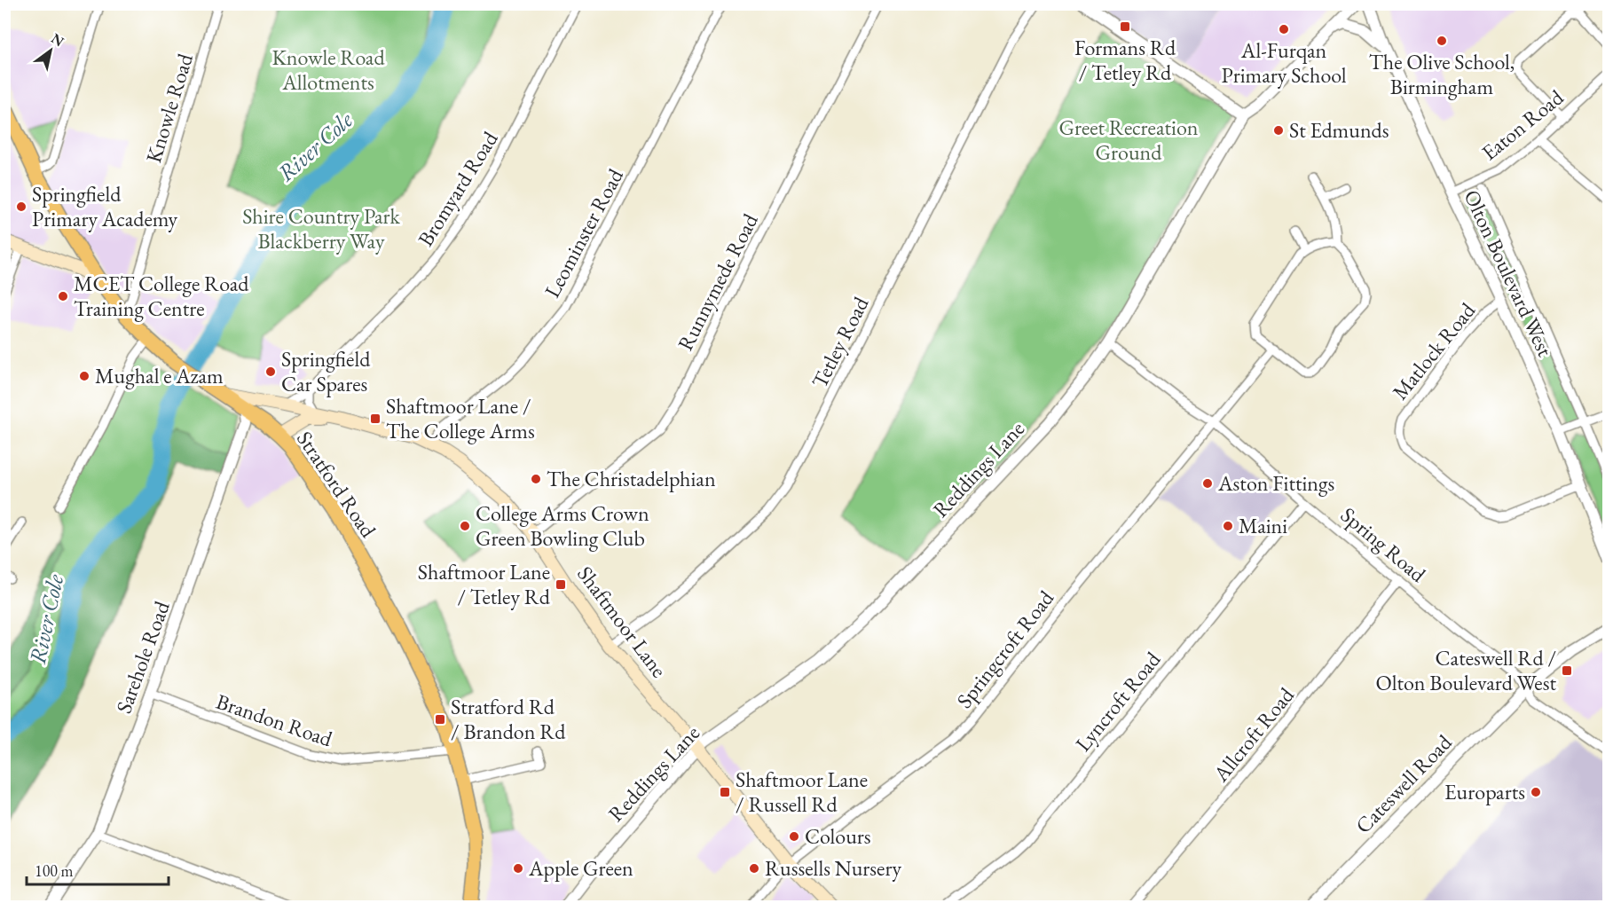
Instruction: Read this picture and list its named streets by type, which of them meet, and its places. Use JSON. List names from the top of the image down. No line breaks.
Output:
{"streets":{"highway":["Stratford Road"],"main road":["Shaftmoor Lane"],"street":["Knowle Road","Eaton Road","Bromyard Road","Leominster Road","Olton Boulevard West","Runnymede Road","Tetley Road","Matlock Road","Reddings Lane","Spring Road","Springcroft Road","Sarehole Road","Lyncroft Road","Brandon Road","Allcroft Road","Cateswell Road"]},"crossings":[["Knowle Road","Stratford Road"],["Eaton Road","Olton Boulevard West"],["Bromyard Road","Shaftmoor Lane"],["Leominster Road","Shaftmoor Lane"],["Olton Boulevard West","Matlock Road"],["Runnymede Road","Shaftmoor Lane"],["Tetley Road","Shaftmoor Lane"],["Reddings Lane","Spring Road"],["Reddings Lane","Shaftmoor Lane"],["Stratford Road","Shaftmoor Lane"],["Stratford Road","Sarehole Road"],["Stratford Road","Brandon Road"],["Spring Road","Springcroft Road"],["Spring Road","Lyncroft Road"],["Spring Road","Allcroft Road"],["Spring Road","Cateswell Road"],["Shaftmoor Lane","Springcroft Road"],["Sarehole Road","Brandon Road"]],"water":["River Cole"],"parks":["Knowle Road Allotments","Greet Recreation Ground","Shire Country Park Blackberry Way"],"places":{"transit":["Formans Rd / Tetley Rd","Shaftmoor Lane / The College Arms","Shaftmoor Lane / Tetley Rd","Cateswell Rd / Olton Boulevard West","Stratford Rd / Brandon Rd","Shaftmoor Lane / Russell Rd"],"other":["Al-Furqan Primary School","The Olive School, Birmingham","St Edmunds","Springfield Primary Academy","MCET College Road Training Centre","Springfield Car Spares","Mughal e Azam","The Christadelphian","Aston Fittings","College Arms Crown Green Bowling Club","Maini","Europarts","Colours","Apple Green","Russells Nursery"]},"scale_bar":"100 m","north":"top right"}
